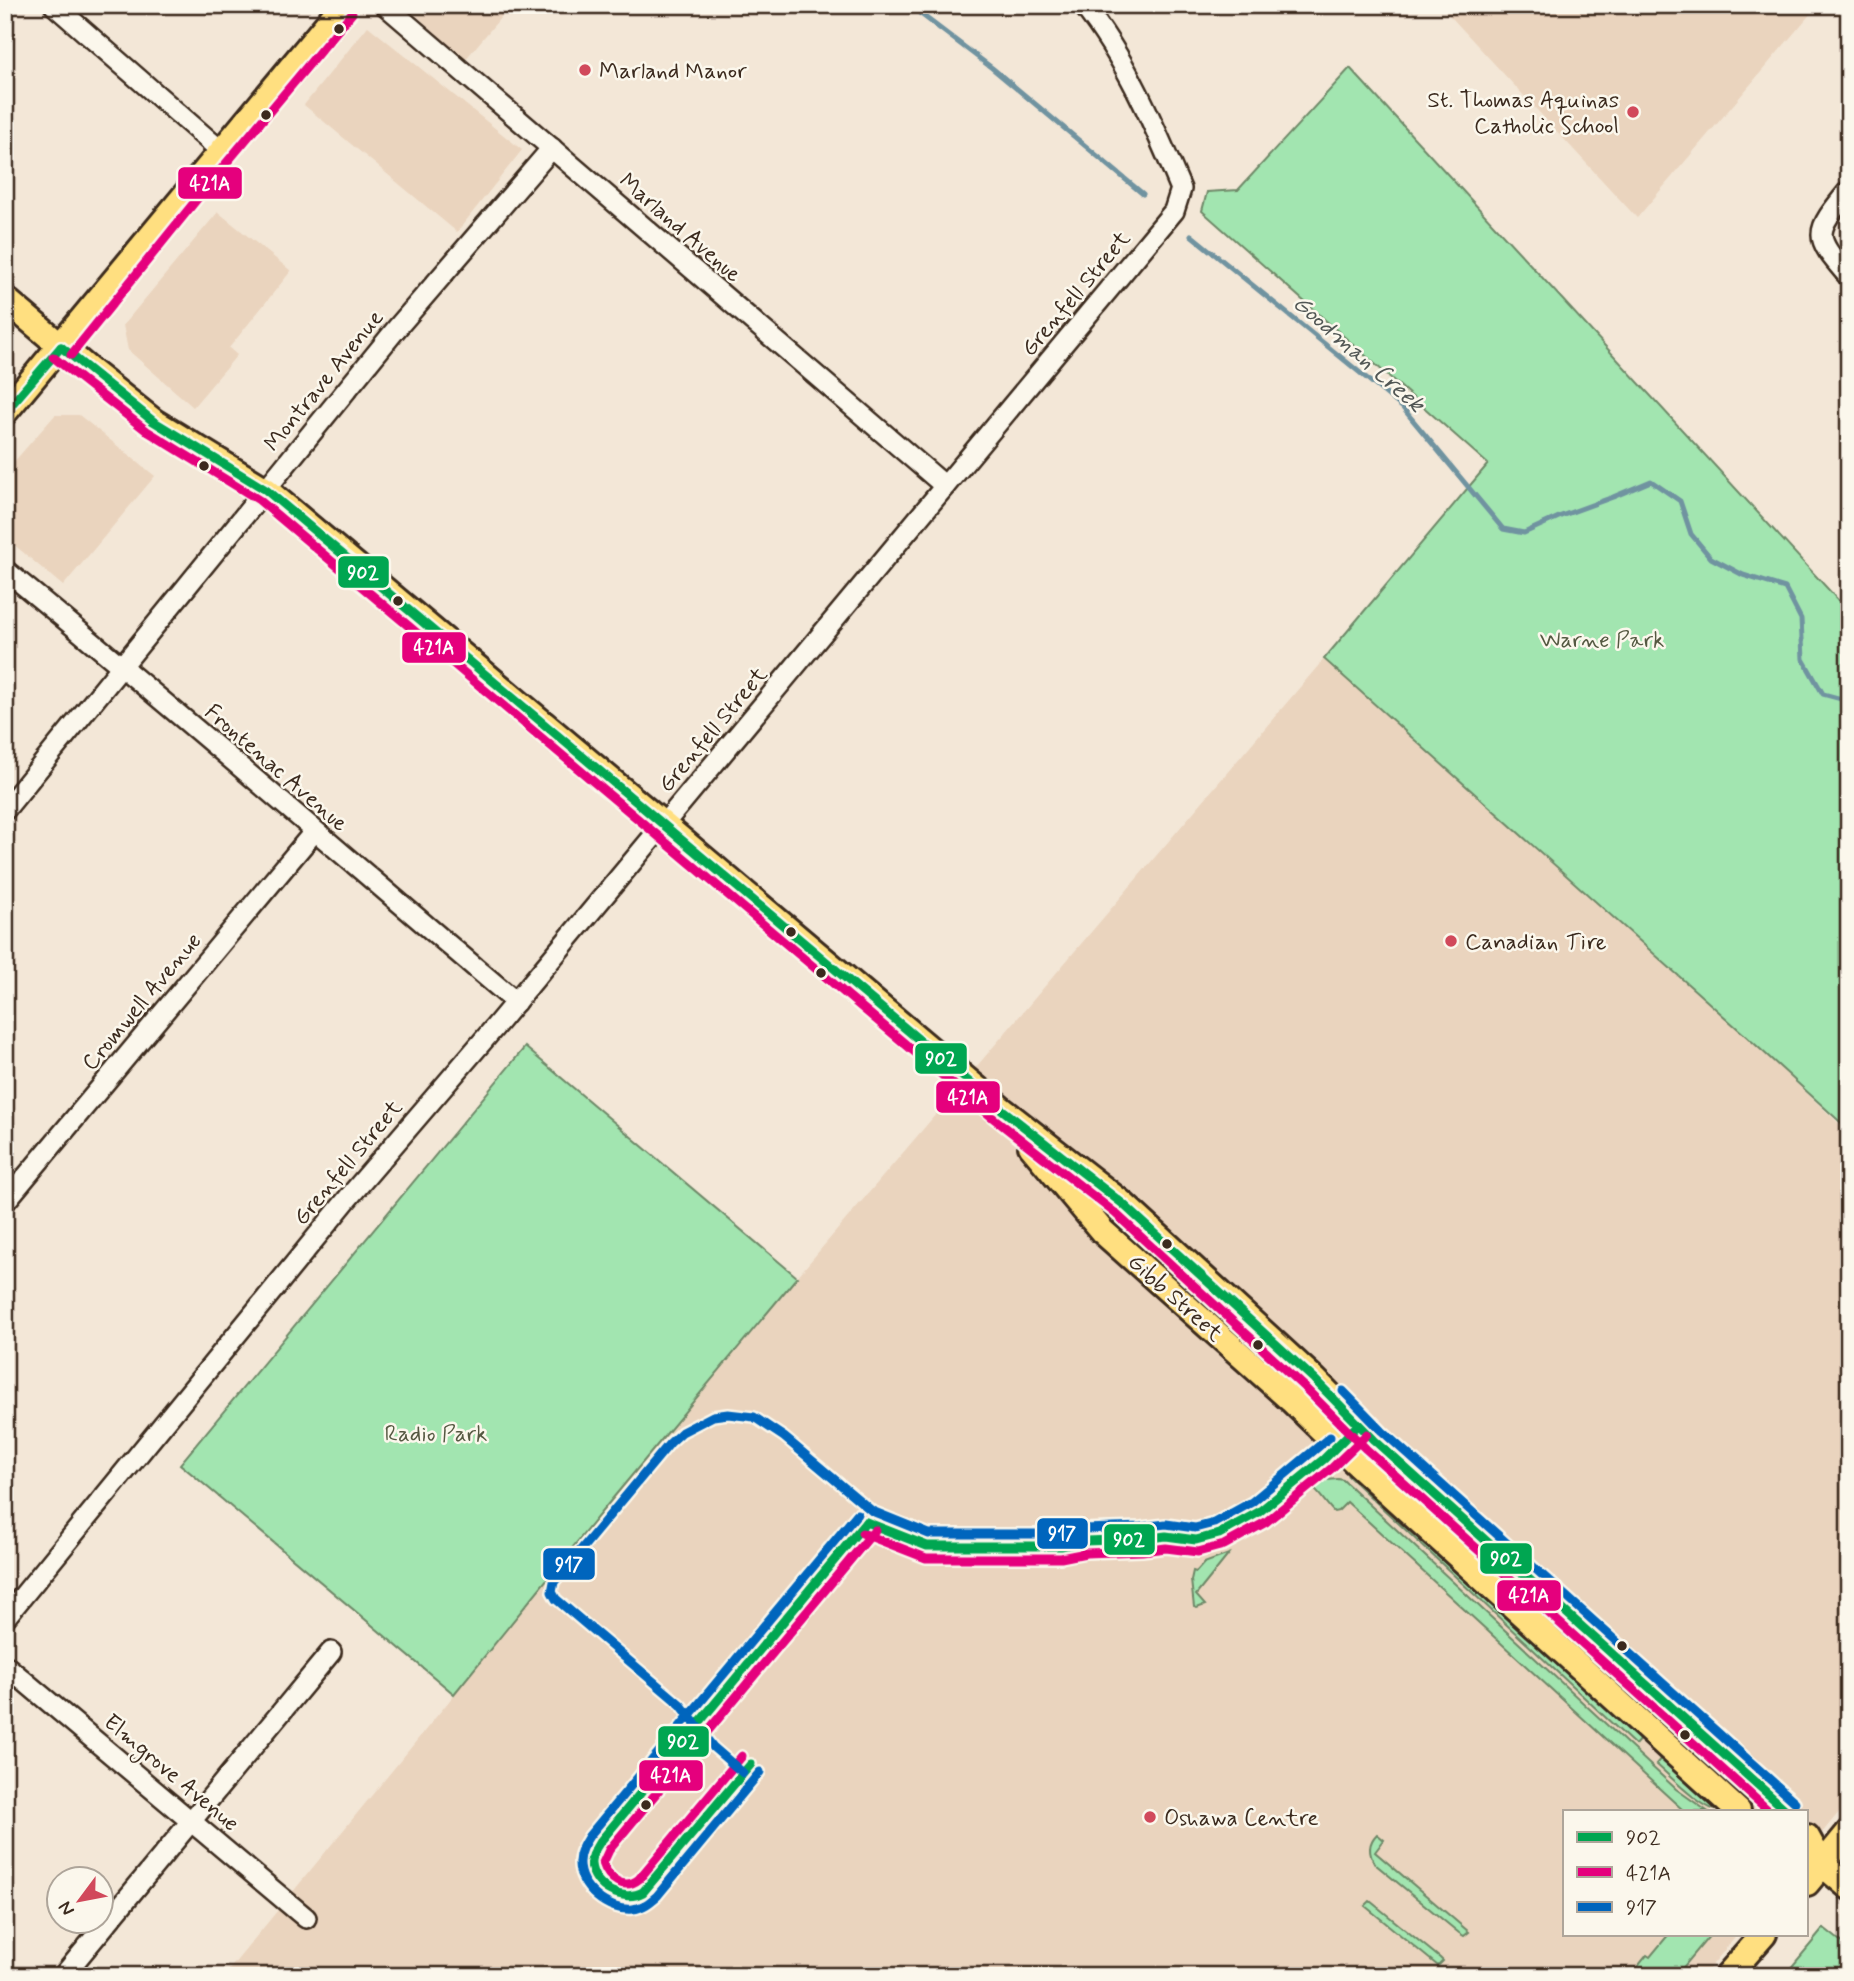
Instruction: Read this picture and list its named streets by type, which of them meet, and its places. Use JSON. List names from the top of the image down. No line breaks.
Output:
{"streets":{"main road":["Gibb Street"],"street":["Marland Avenue","Grenfell Street","Montrave Avenue","Frontenac Avenue","Cromwell Avenue","Elmgrove Avenue"]},"crossings":[["Marland Avenue","Grenfell Street"],["Marland Avenue","Montrave Avenue"],["Grenfell Street","Frontenac Avenue"],["Grenfell Street","Gibb Street"],["Montrave Avenue","Frontenac Avenue"],["Montrave Avenue","Gibb Street"],["Frontenac Avenue","Cromwell Avenue"]],"water":["Goodman Creek"],"parks":["Warne Park","Radio Park"],"places":["Marland Manor","St. Thomas Aquinas Catholic School","Canadian Tire","Oshawa Centre"],"lines":["transit line 421A","transit line 902","transit line 917"],"legend":["902","421A","917"],"north":"bottom left"}
